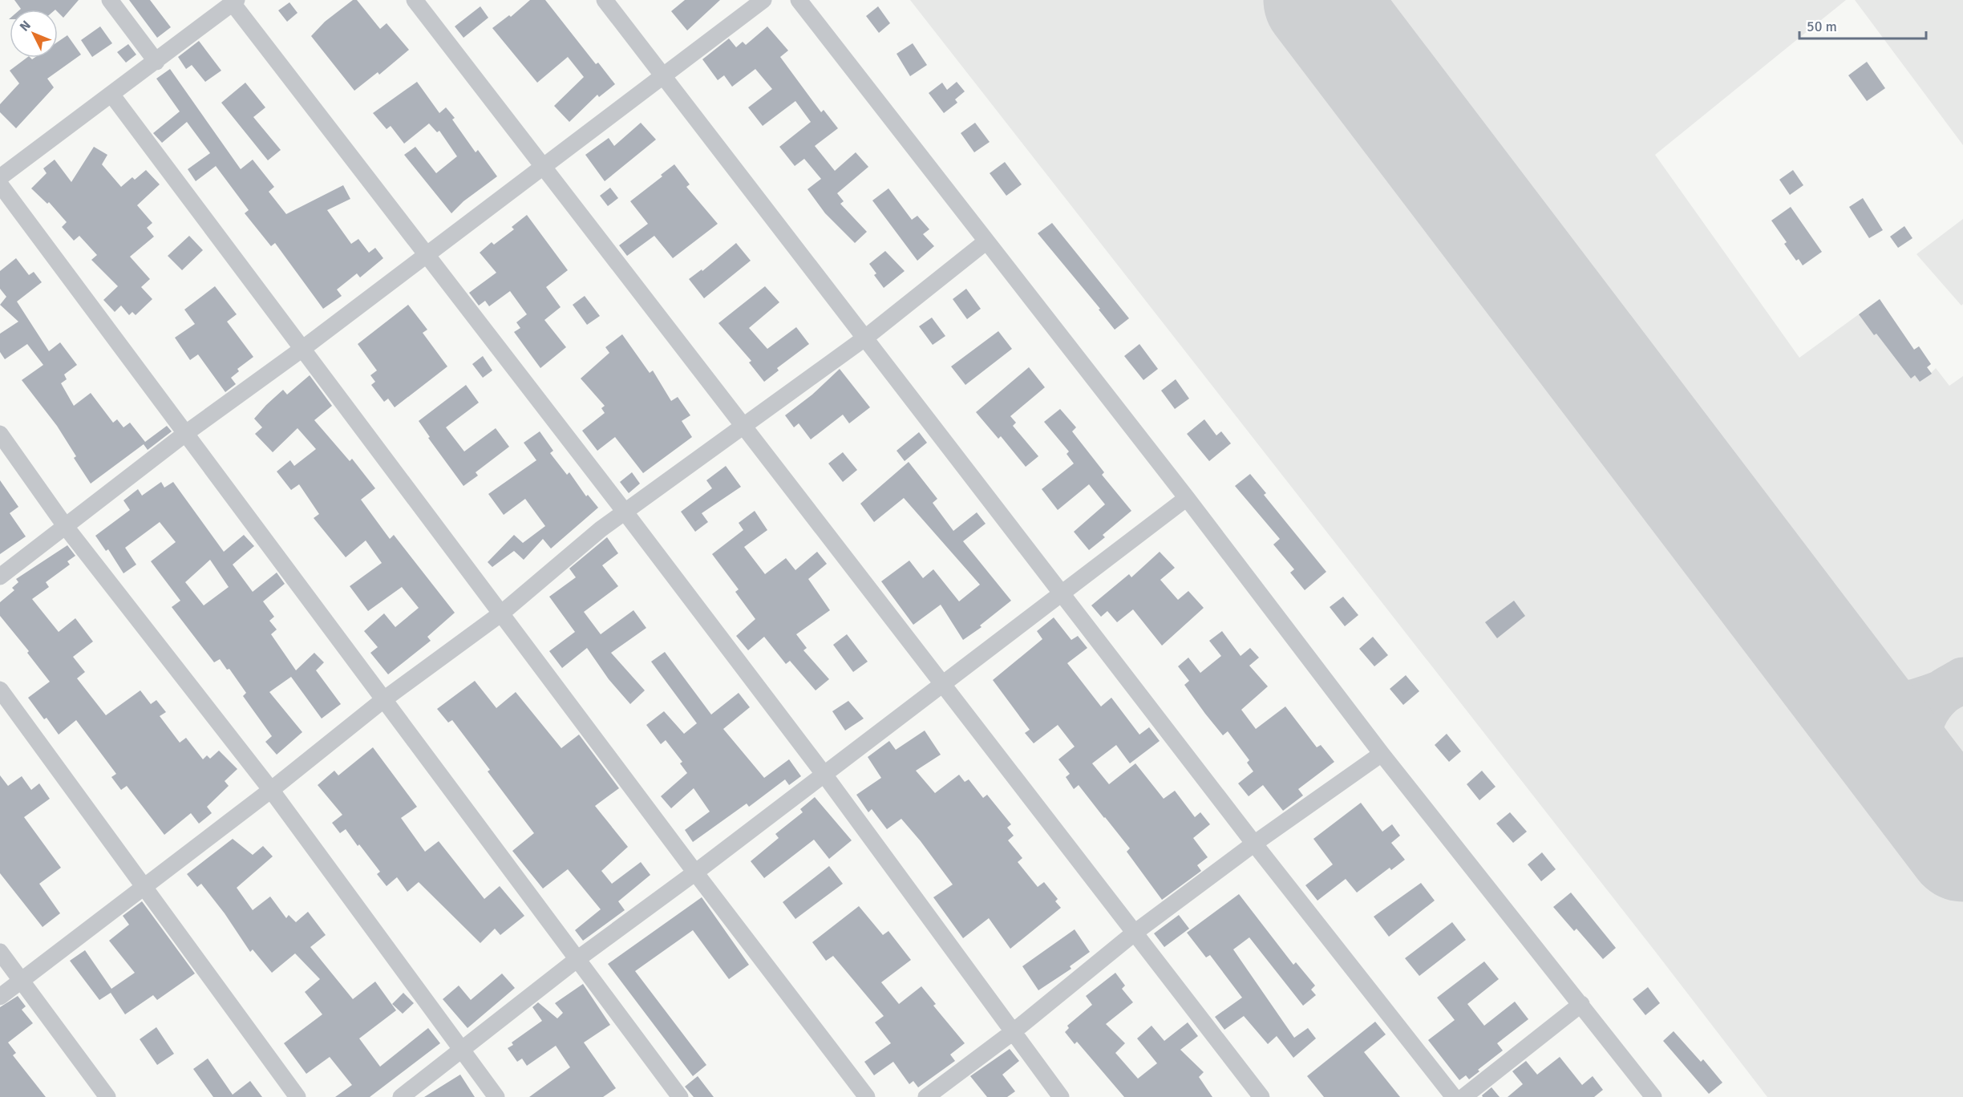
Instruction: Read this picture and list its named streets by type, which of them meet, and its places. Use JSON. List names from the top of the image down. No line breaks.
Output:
{"scale_bar":"50 m","north":"top left"}
